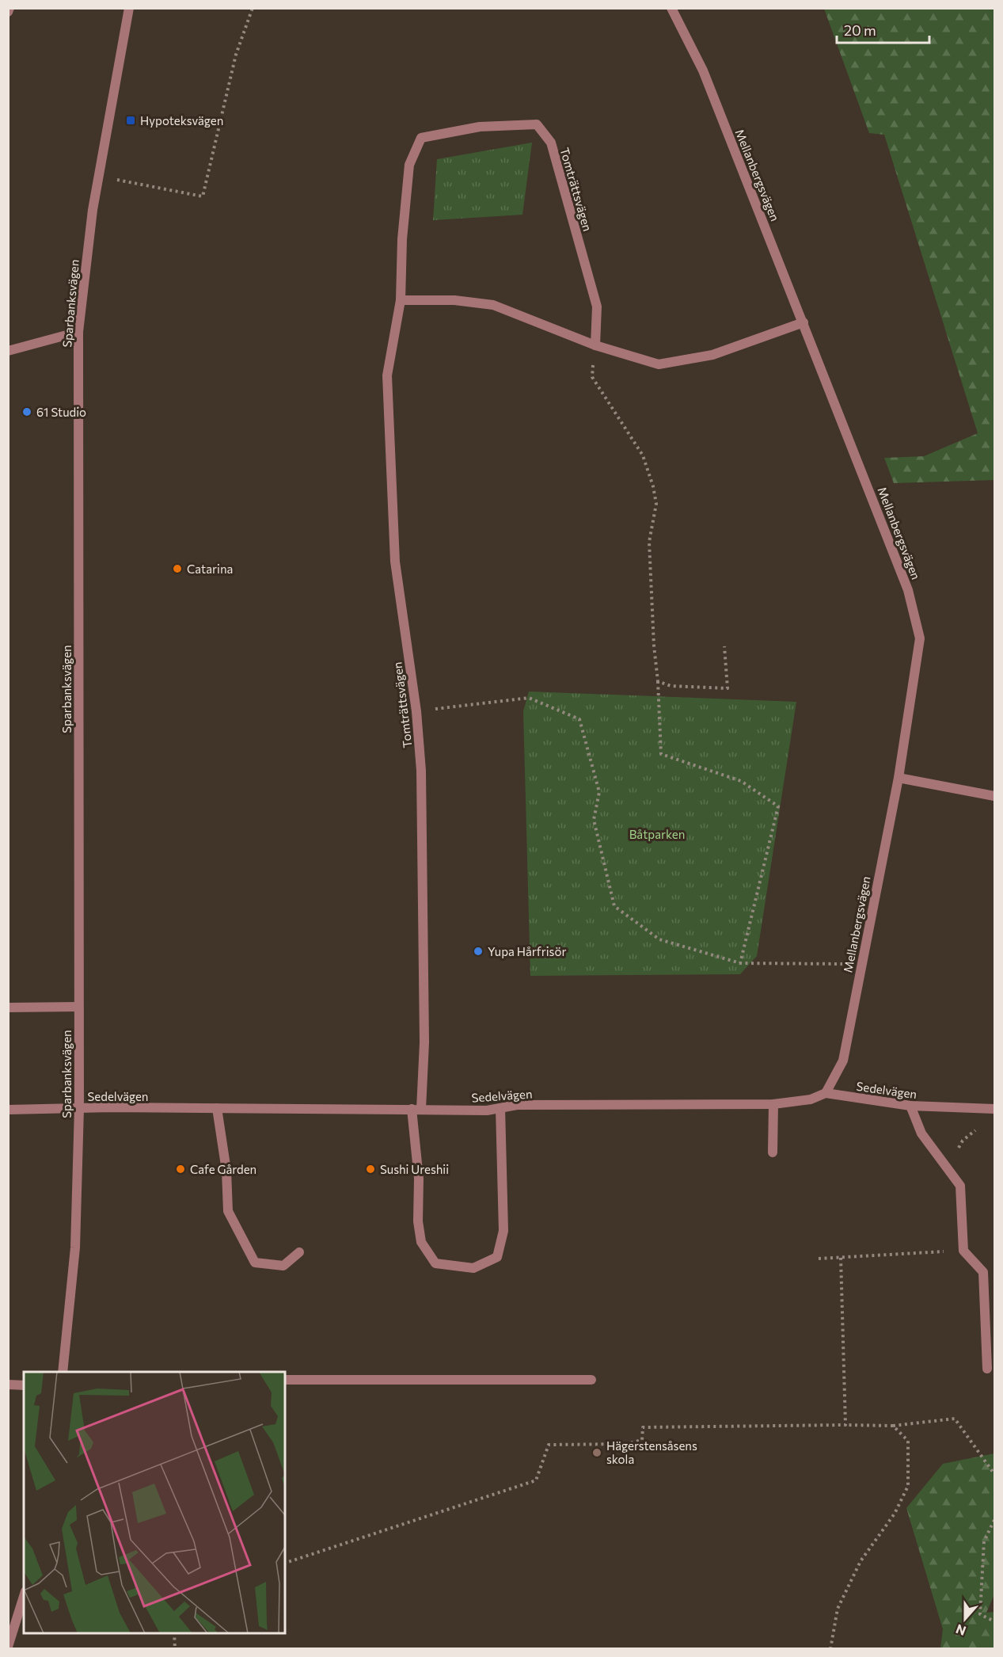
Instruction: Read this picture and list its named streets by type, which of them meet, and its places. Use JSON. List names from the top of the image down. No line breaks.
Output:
{"streets":{"street":["Mellanbergsvägen","Tomträttsvägen","Sparbanksvägen","Sedelvägen"]},"crossings":[["Mellanbergsvägen","Sedelvägen"],["Tomträttsvägen","Sedelvägen"],["Sparbanksvägen","Sedelvägen"]],"parks":["Båtparken"],"places":{"transit":["Hypoteksvägen"],"other":["61 Studio","Catarina","Yupa Hårfrisör","Cafe Gården","Sushi Ureshii","Hägerstensåsens skola"]},"scale_bar":"20 m","north":"bottom"}
